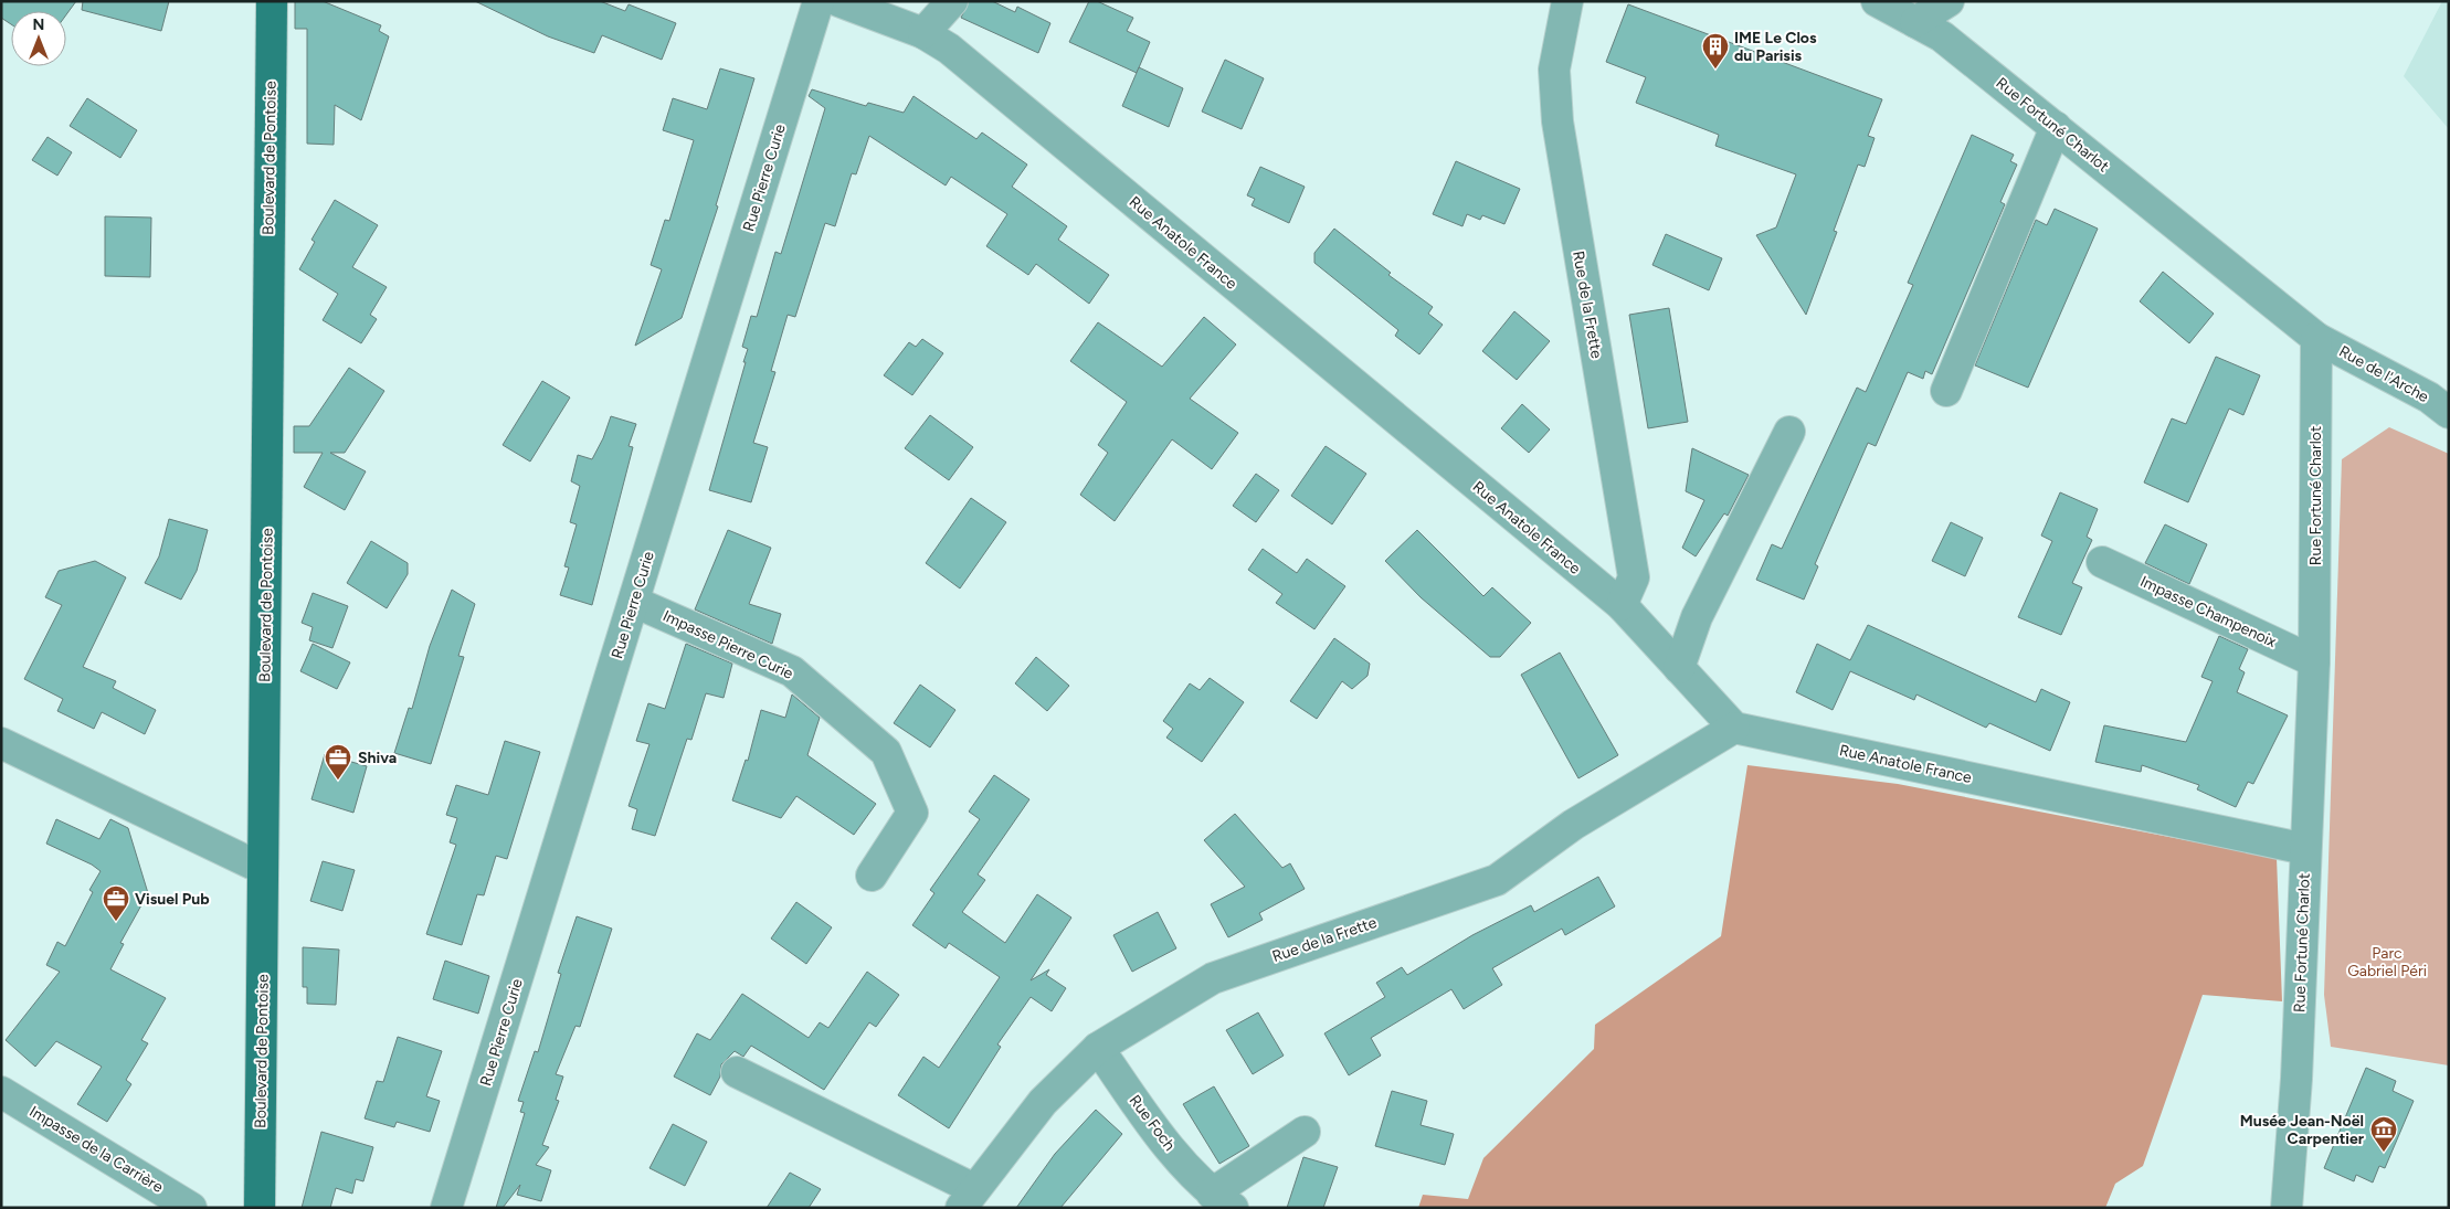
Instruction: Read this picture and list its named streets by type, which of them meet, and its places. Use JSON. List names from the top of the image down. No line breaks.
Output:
{"streets":{"main road":["Boulevard de Pontoise"],"street":["Rue Fortuné Charlot","Rue Pierre Curie","Rue Anatole France","Rue de la Frette","Rue de l'Arche","Impasse Champenoix","Impasse Pierre Curie","Rue Foch","Impasse de la Carrière"]},"crossings":[["Rue Fortuné Charlot","Rue Anatole France"],["Rue Fortuné Charlot","Rue de l'Arche"],["Rue Fortuné Charlot","Impasse Champenoix"],["Rue Pierre Curie","Impasse Pierre Curie"],["Rue Anatole France","Rue de la Frette"],["Rue de la Frette","Rue Foch"]],"parks":["Parc Gabriel Péri"],"places":{"building":["IME Le Clos du Parisis"],"office":["Shiva","Visuel Pub"],"museum":["Musée Jean-Noël Carpentier"]},"north":"top"}
